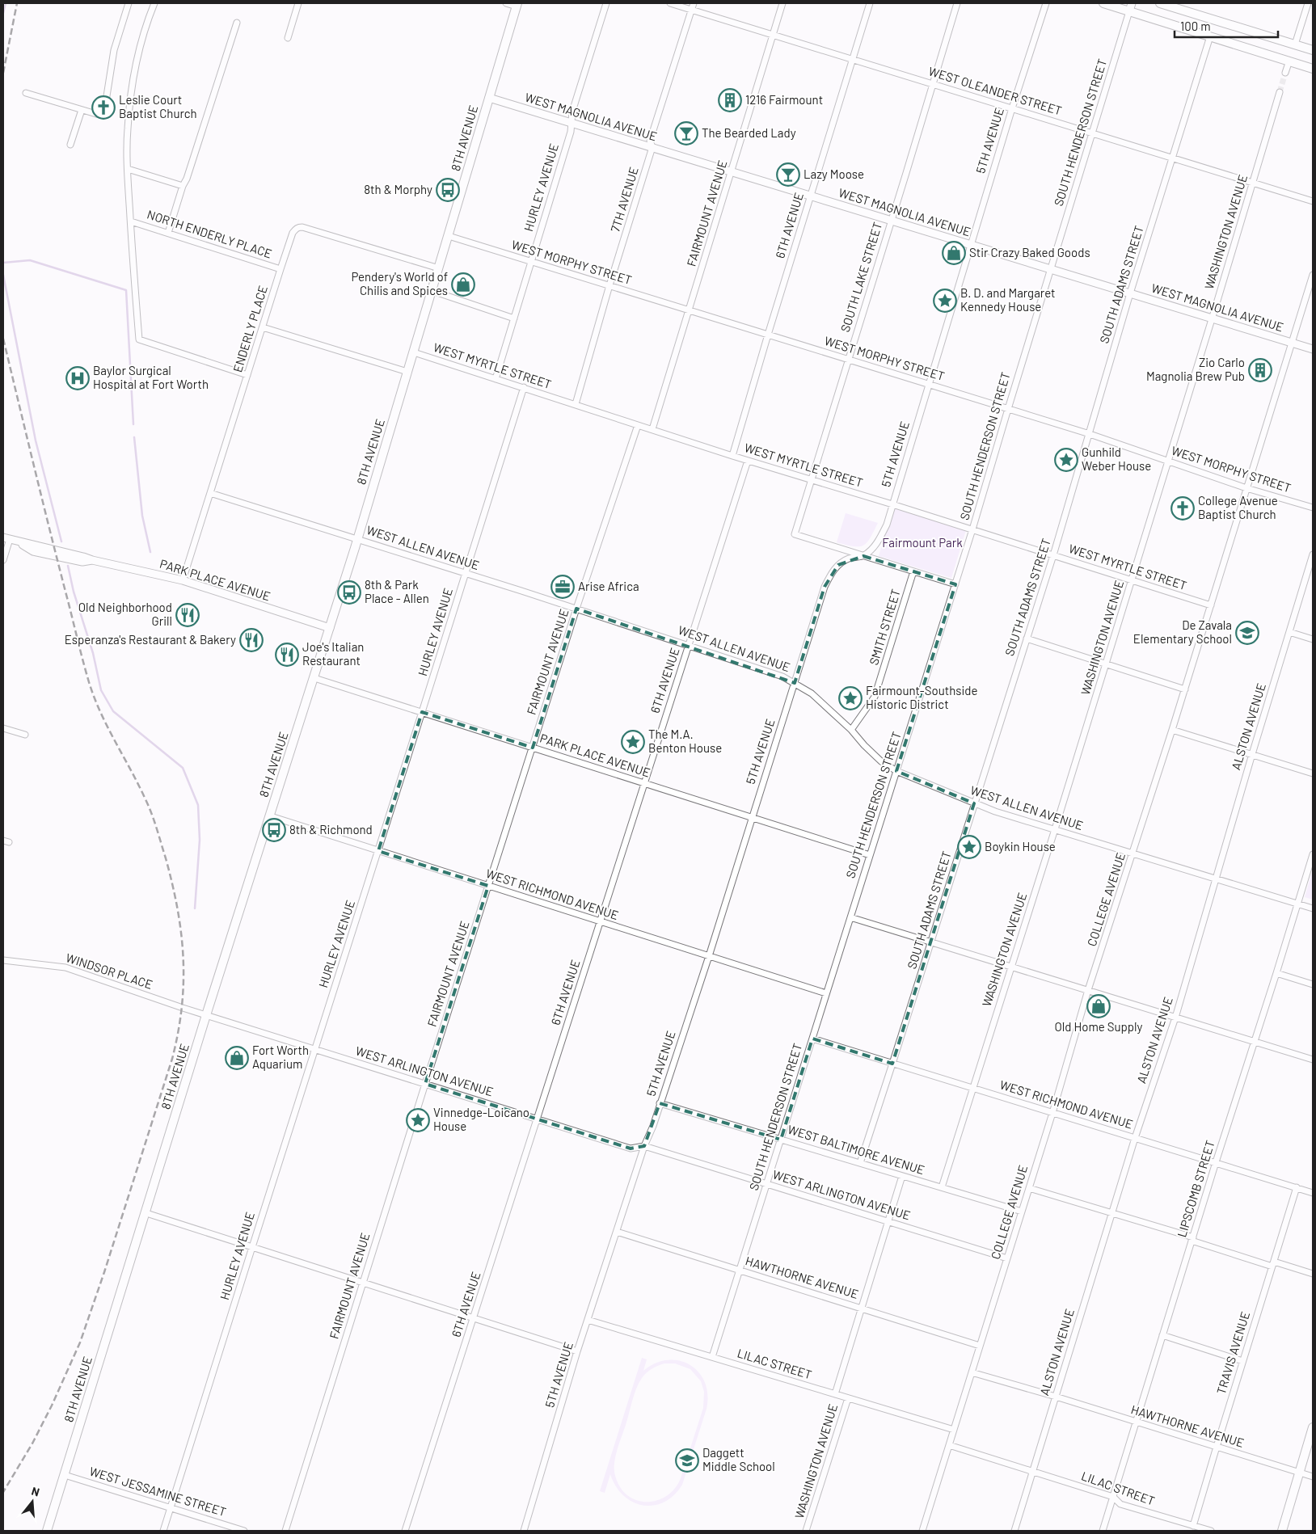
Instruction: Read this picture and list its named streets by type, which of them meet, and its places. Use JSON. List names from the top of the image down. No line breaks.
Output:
{"streets":{"main road":["8TH AVENUE"],"street":["WEST OLEANDER STREET","WEST MAGNOLIA AVENUE","SOUTH HENDERSON STREET","5TH AVENUE","HURLEY AVENUE","7TH AVENUE","FAIRMOUNT AVENUE","6TH AVENUE","WASHINGTON AVENUE","NORTH ENDERLY PLACE","WEST MORPHY STREET","SOUTH LAKE STREET","SOUTH ADAMS STREET","ENDERLY PLACE","WEST MYRTLE STREET","WEST ALLEN AVENUE","PARK PLACE AVENUE","SMITH STREET","ALSTON AVENUE","WEST RICHMOND AVENUE","COLLEGE AVENUE","WINDSOR PLACE","WEST ARLINGTON AVENUE","WEST BALTIMORE AVENUE","LIPSCOMB STREET","HAWTHORNE AVENUE","TRAVIS AVENUE","LILAC STREET","WEST JESSAMINE STREET"]},"crossings":[["WEST OLEANDER STREET","SOUTH HENDERSON STREET"],["WEST OLEANDER STREET","5TH AVENUE"],["WEST OLEANDER STREET","7TH AVENUE"],["WEST OLEANDER STREET","FAIRMOUNT AVENUE"],["WEST OLEANDER STREET","6TH AVENUE"],["WEST OLEANDER STREET","WASHINGTON AVENUE"],["WEST OLEANDER STREET","SOUTH LAKE STREET"],["WEST OLEANDER STREET","SOUTH ADAMS STREET"],["WEST MAGNOLIA AVENUE","SOUTH HENDERSON STREET"],["WEST MAGNOLIA AVENUE","8TH AVENUE"],["WEST MAGNOLIA AVENUE","5TH AVENUE"],["WEST MAGNOLIA AVENUE","HURLEY AVENUE"],["WEST MAGNOLIA AVENUE","7TH AVENUE"],["WEST MAGNOLIA AVENUE","FAIRMOUNT AVENUE"],["WEST MAGNOLIA AVENUE","6TH AVENUE"],["WEST MAGNOLIA AVENUE","WASHINGTON AVENUE"],["WEST MAGNOLIA AVENUE","SOUTH LAKE STREET"],["WEST MAGNOLIA AVENUE","SOUTH ADAMS STREET"],["WEST MAGNOLIA AVENUE","COLLEGE AVENUE"],["SOUTH HENDERSON STREET","WEST MORPHY STREET"],["SOUTH HENDERSON STREET","WEST MYRTLE STREET"],["SOUTH HENDERSON STREET","WEST ALLEN AVENUE"],["SOUTH HENDERSON STREET","PARK PLACE AVENUE"],["SOUTH HENDERSON STREET","WEST RICHMOND AVENUE"],["SOUTH HENDERSON STREET","WEST ARLINGTON AVENUE"],["SOUTH HENDERSON STREET","WEST BALTIMORE AVENUE"],["SOUTH HENDERSON STREET","HAWTHORNE AVENUE"],["SOUTH HENDERSON STREET","LILAC STREET"],["8TH AVENUE","WEST MORPHY STREET"],["8TH AVENUE","ENDERLY PLACE"],["8TH AVENUE","WEST MYRTLE STREET"],["8TH AVENUE","WEST ALLEN AVENUE"],["8TH AVENUE","PARK PLACE AVENUE"],["8TH AVENUE","WEST RICHMOND AVENUE"],["8TH AVENUE","WEST ARLINGTON AVENUE"],["8TH AVENUE","WEST JESSAMINE STREET"],["5TH AVENUE","WEST MORPHY STREET"],["5TH AVENUE","SOUTH LAKE STREET"],["5TH AVENUE","WEST MYRTLE STREET"],["5TH AVENUE","WEST ALLEN AVENUE"],["5TH AVENUE","PARK PLACE AVENUE"],["5TH AVENUE","WEST RICHMOND AVENUE"],["5TH AVENUE","WEST ARLINGTON AVENUE"],["5TH AVENUE","WEST BALTIMORE AVENUE"],["5TH AVENUE","HAWTHORNE AVENUE"],["5TH AVENUE","LILAC STREET"],["HURLEY AVENUE","WEST MORPHY STREET"],["HURLEY AVENUE","WEST MYRTLE STREET"],["HURLEY AVENUE","WEST ALLEN AVENUE"],["HURLEY AVENUE","PARK PLACE AVENUE"],["HURLEY AVENUE","WEST RICHMOND AVENUE"],["HURLEY AVENUE","WEST ARLINGTON AVENUE"],["HURLEY AVENUE","WEST JESSAMINE STREET"],["7TH AVENUE","WEST MORPHY STREET"],["7TH AVENUE","WEST MYRTLE STREET"],["FAIRMOUNT AVENUE","WEST MORPHY STREET"],["FAIRMOUNT AVENUE","WEST MYRTLE STREET"],["FAIRMOUNT AVENUE","WEST ALLEN AVENUE"],["FAIRMOUNT AVENUE","PARK PLACE AVENUE"],["FAIRMOUNT AVENUE","WEST RICHMOND AVENUE"],["FAIRMOUNT AVENUE","WEST ARLINGTON AVENUE"],["6TH AVENUE","WEST MORPHY STREET"],["6TH AVENUE","WEST MYRTLE STREET"],["6TH AVENUE","WEST ALLEN AVENUE"],["6TH AVENUE","PARK PLACE AVENUE"],["6TH AVENUE","WEST RICHMOND AVENUE"],["6TH AVENUE","WEST ARLINGTON AVENUE"],["WASHINGTON AVENUE","WEST MORPHY STREET"],["WASHINGTON AVENUE","WEST MYRTLE STREET"],["WASHINGTON AVENUE","WEST ALLEN AVENUE"],["WASHINGTON AVENUE","WEST RICHMOND AVENUE"],["WASHINGTON AVENUE","WEST ARLINGTON AVENUE"],["WASHINGTON AVENUE","WEST BALTIMORE AVENUE"],["WASHINGTON AVENUE","HAWTHORNE AVENUE"],["WASHINGTON AVENUE","LILAC STREET"],["NORTH ENDERLY PLACE","ENDERLY PLACE"],["WEST MORPHY STREET","SOUTH LAKE STREET"],["WEST MORPHY STREET","SOUTH ADAMS STREET"],["WEST MORPHY STREET","COLLEGE AVENUE"],["SOUTH LAKE STREET","WEST MYRTLE STREET"],["SOUTH ADAMS STREET","WEST MYRTLE STREET"],["SOUTH ADAMS STREET","WEST ALLEN AVENUE"],["SOUTH ADAMS STREET","WEST RICHMOND AVENUE"],["SOUTH ADAMS STREET","WEST BALTIMORE AVENUE"],["ENDERLY PLACE","WEST ALLEN AVENUE"],["ENDERLY PLACE","PARK PLACE AVENUE"],["WEST MYRTLE STREET","COLLEGE AVENUE"],["WEST ALLEN AVENUE","SMITH STREET"],["WEST ALLEN AVENUE","ALSTON AVENUE"],["WEST ALLEN AVENUE","COLLEGE AVENUE"],["WEST ALLEN AVENUE","LIPSCOMB STREET"],["ALSTON AVENUE","WEST RICHMOND AVENUE"],["ALSTON AVENUE","HAWTHORNE AVENUE"],["ALSTON AVENUE","LILAC STREET"],["WEST RICHMOND AVENUE","COLLEGE AVENUE"],["WEST RICHMOND AVENUE","LIPSCOMB STREET"],["WEST RICHMOND AVENUE","TRAVIS AVENUE"],["COLLEGE AVENUE","WEST ARLINGTON AVENUE"],["COLLEGE AVENUE","WEST BALTIMORE AVENUE"],["COLLEGE AVENUE","HAWTHORNE AVENUE"],["COLLEGE AVENUE","LILAC STREET"],["WINDSOR PLACE","WEST ARLINGTON AVENUE"],["LIPSCOMB STREET","HAWTHORNE AVENUE"],["LIPSCOMB STREET","LILAC STREET"],["HAWTHORNE AVENUE","TRAVIS AVENUE"],["TRAVIS AVENUE","LILAC STREET"]],"parks":["Fairmount Park"],"places":{"building":["1216 Fairmount","Zio Carlo Magnolia Brew Pub"],"church":["Leslie Court Baptist Church","College Avenue Baptist Church"],"bar":["The Bearded Lady","Lazy Moose"],"bus stop":["8th & Morphy","8th & Park Place - Allen","8th & Richmond"],"shop":["Stir Crazy Baked Goods","Pendery's World of Chilis and Spices","Old Home Supply","Fort Worth Aquarium"],"place":["B. D. and Margaret Kennedy House","Gunhild Weber House","Fairmount-Southside Historic District","The M.A. Benton House","Boykin House","Vinnedge-Loicano House"],"hospital":["Baylor Surgical Hospital at Fort Worth"],"office":["Arise Africa"],"restaurant":["Old Neighborhood Grill","Esperanza's Restaurant & Bakery","Joe's Italian Restaurant"],"school or university":["De Zavala Elementary School","Daggett Middle School"]},"scale_bar":"100 m","north":"top"}
